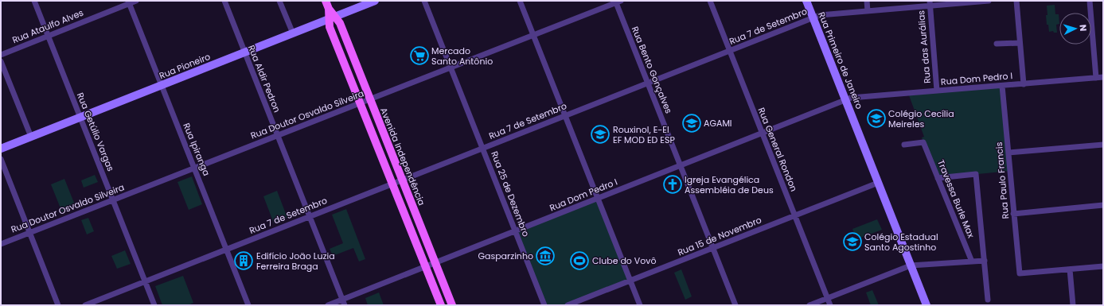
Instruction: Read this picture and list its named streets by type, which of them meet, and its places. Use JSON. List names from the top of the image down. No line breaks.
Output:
{"streets":{"main road":["Avenida Independência"],"street":["Rua Ataulfo Alves","Rua 7 de Setembro","Rua das Aurálias","Rua Primeiro de Janeiro","Rua Pioneiro","Rua Bento Gonçalves","Rua Aldir Pedron","Rua Dom Pedro I","Rua Doutor Osvaldo Silveira","Rua Getúlio Vargas","Rua Ipiranga","Rua General Rondon","Rua Paulo Francis","Rua 25 de Dezembro","Travessa Burle Max","Rua 15 de Novembro"]},"crossings":[["Rua Ataulfo Alves","Rua Getúlio Vargas"],["Rua Ataulfo Alves","Rua Ipiranga"],["Rua 7 de Setembro","Rua das Aurálias"],["Rua 7 de Setembro","Rua Primeiro de Janeiro"],["Rua 7 de Setembro","Rua Bento Gonçalves"],["Rua 7 de Setembro","Rua Aldir Pedron"],["Rua 7 de Setembro","Rua Getúlio Vargas"],["Rua 7 de Setembro","Rua Ipiranga"],["Rua 7 de Setembro","Rua General Rondon"],["Rua 7 de Setembro","Avenida Independência"],["Rua 7 de Setembro","Rua 25 de Dezembro"],["Rua das Aurálias","Rua Dom Pedro I"],["Rua Primeiro de Janeiro","Rua Dom Pedro I"],["Rua Primeiro de Janeiro","Rua 15 de Novembro"],["Rua Pioneiro","Rua Aldir Pedron"],["Rua Pioneiro","Rua Getúlio Vargas"],["Rua Pioneiro","Rua Ipiranga"],["Rua Pioneiro","Avenida Independência"],["Rua Bento Gonçalves","Rua Dom Pedro I"],["Rua Bento Gonçalves","Rua Doutor Osvaldo Silveira"],["Rua Bento Gonçalves","Rua 15 de Novembro"],["Rua Aldir Pedron","Rua Dom Pedro I"],["Rua Aldir Pedron","Rua Doutor Osvaldo Silveira"],["Rua Dom Pedro I","Rua General Rondon"],["Rua Dom Pedro I","Avenida Independência"],["Rua Dom Pedro I","Rua Paulo Francis"],["Rua Dom Pedro I","Rua 25 de Dezembro"],["Rua Doutor Osvaldo Silveira","Rua Getúlio Vargas"],["Rua Doutor Osvaldo Silveira","Rua Ipiranga"],["Rua Doutor Osvaldo Silveira","Avenida Independência"],["Rua Doutor Osvaldo Silveira","Rua 25 de Dezembro"],["Rua General Rondon","Rua 15 de Novembro"]],"places":{"supermarket":["Mercado Santo Antônio"],"school or university":["Colégio Cecília Meireles","AGAMI","Rouxinol, E-EI EF MOD ED ESP","Colégio Estadual Santo Agostinho"],"church":["Igreja Evangélica Assembléia de Deus"],"museum":["Gasparzinho"],"building":["Edifício João Luzia Ferreira Braga"],"sports":["Clube do Vovô"]},"north":"right"}
